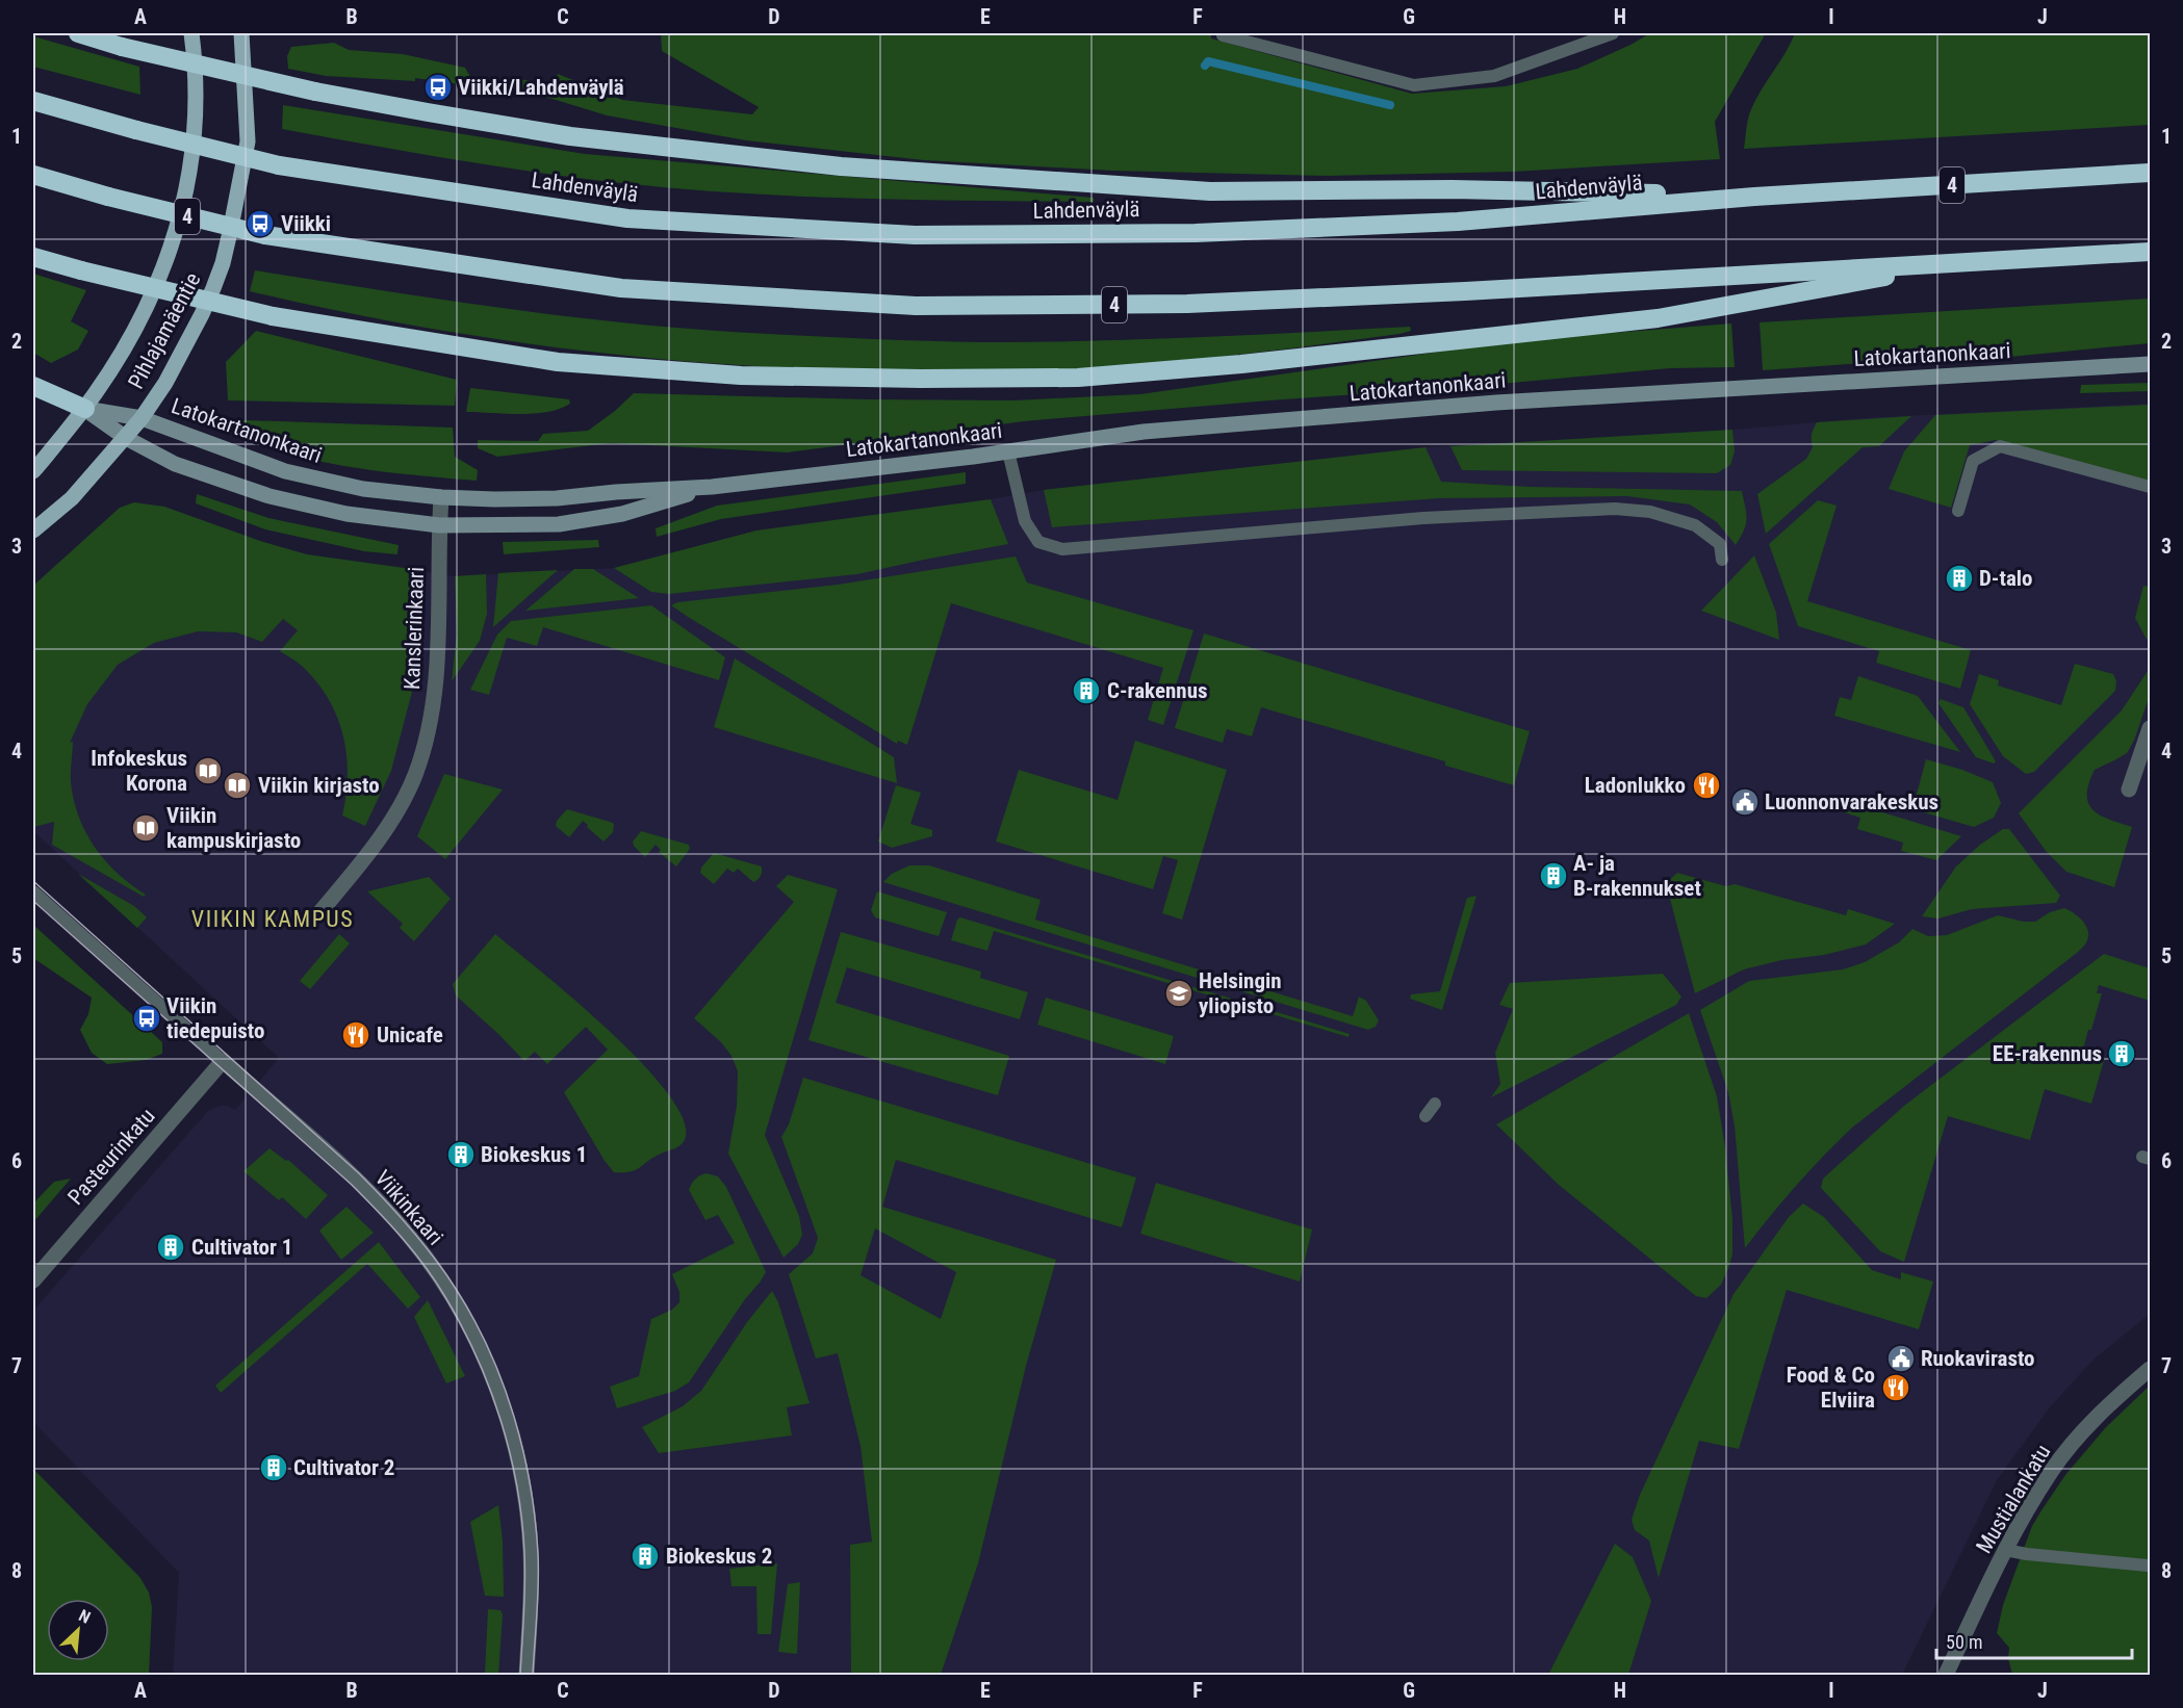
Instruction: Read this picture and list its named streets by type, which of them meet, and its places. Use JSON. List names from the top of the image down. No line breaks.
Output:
{"streets":{"highway":["4","Lahdenväylä"],"main road":["Pihlajamäentie"],"street":["Latokartanonkaari","Kanslerinkaari","Pasteurinkatu","Viikinkaari","Mustialankatu"]},"crossings":[["Pihlajamäentie","Latokartanonkaari"],["Latokartanonkaari","Kanslerinkaari"],["Pasteurinkatu","Viikinkaari"]],"districts":["VIIKIN KAMPUS"],"places":{"bus stop":["Viikki/Lahdenväylä","Viikki","Viikin tiedepuisto"],"building":["D-talo","C-rakennus","A- ja B-rakennukset","EE-rakennus","Biokeskus 1","Cultivator 1","Cultivator 2","Biokeskus 2"],"library":["Infokeskus Korona","Viikin kirjasto","Viikin kampuskirjasto"],"restaurant":["Ladonlukko","Unicafe","Food & Co Elviira"],"public building":["Luonnonvarakeskus","Ruokavirasto"],"school or university":["Helsingin yliopisto"]},"scale_bar":"50 m","north":"top right","grid":{"columns":["A","B","C","D","E","F","G","H","I","J"],"rows":["1","2","3","4","5","6","7","8"]}}
